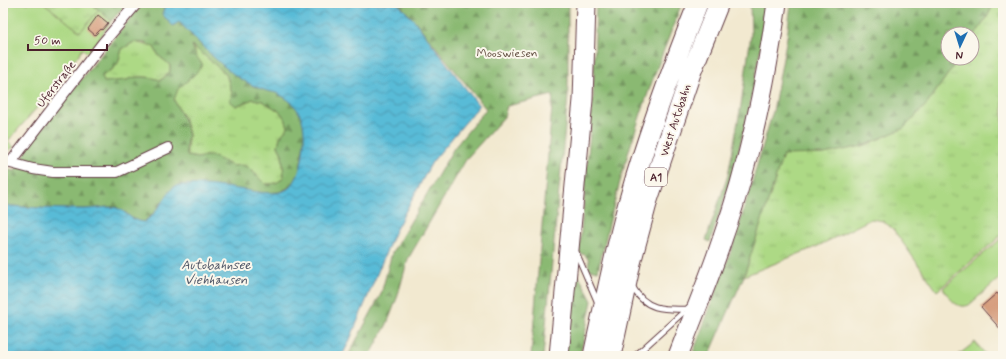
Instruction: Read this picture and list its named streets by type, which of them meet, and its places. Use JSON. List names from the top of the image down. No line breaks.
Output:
{"streets":{"highway":["West Autobahn","A1"],"street":["Uferstraße"]},"water":["Autobahnsee Viehhausen"],"parks":["Mooswiesen"],"scale_bar":"50 m","north":"bottom"}
